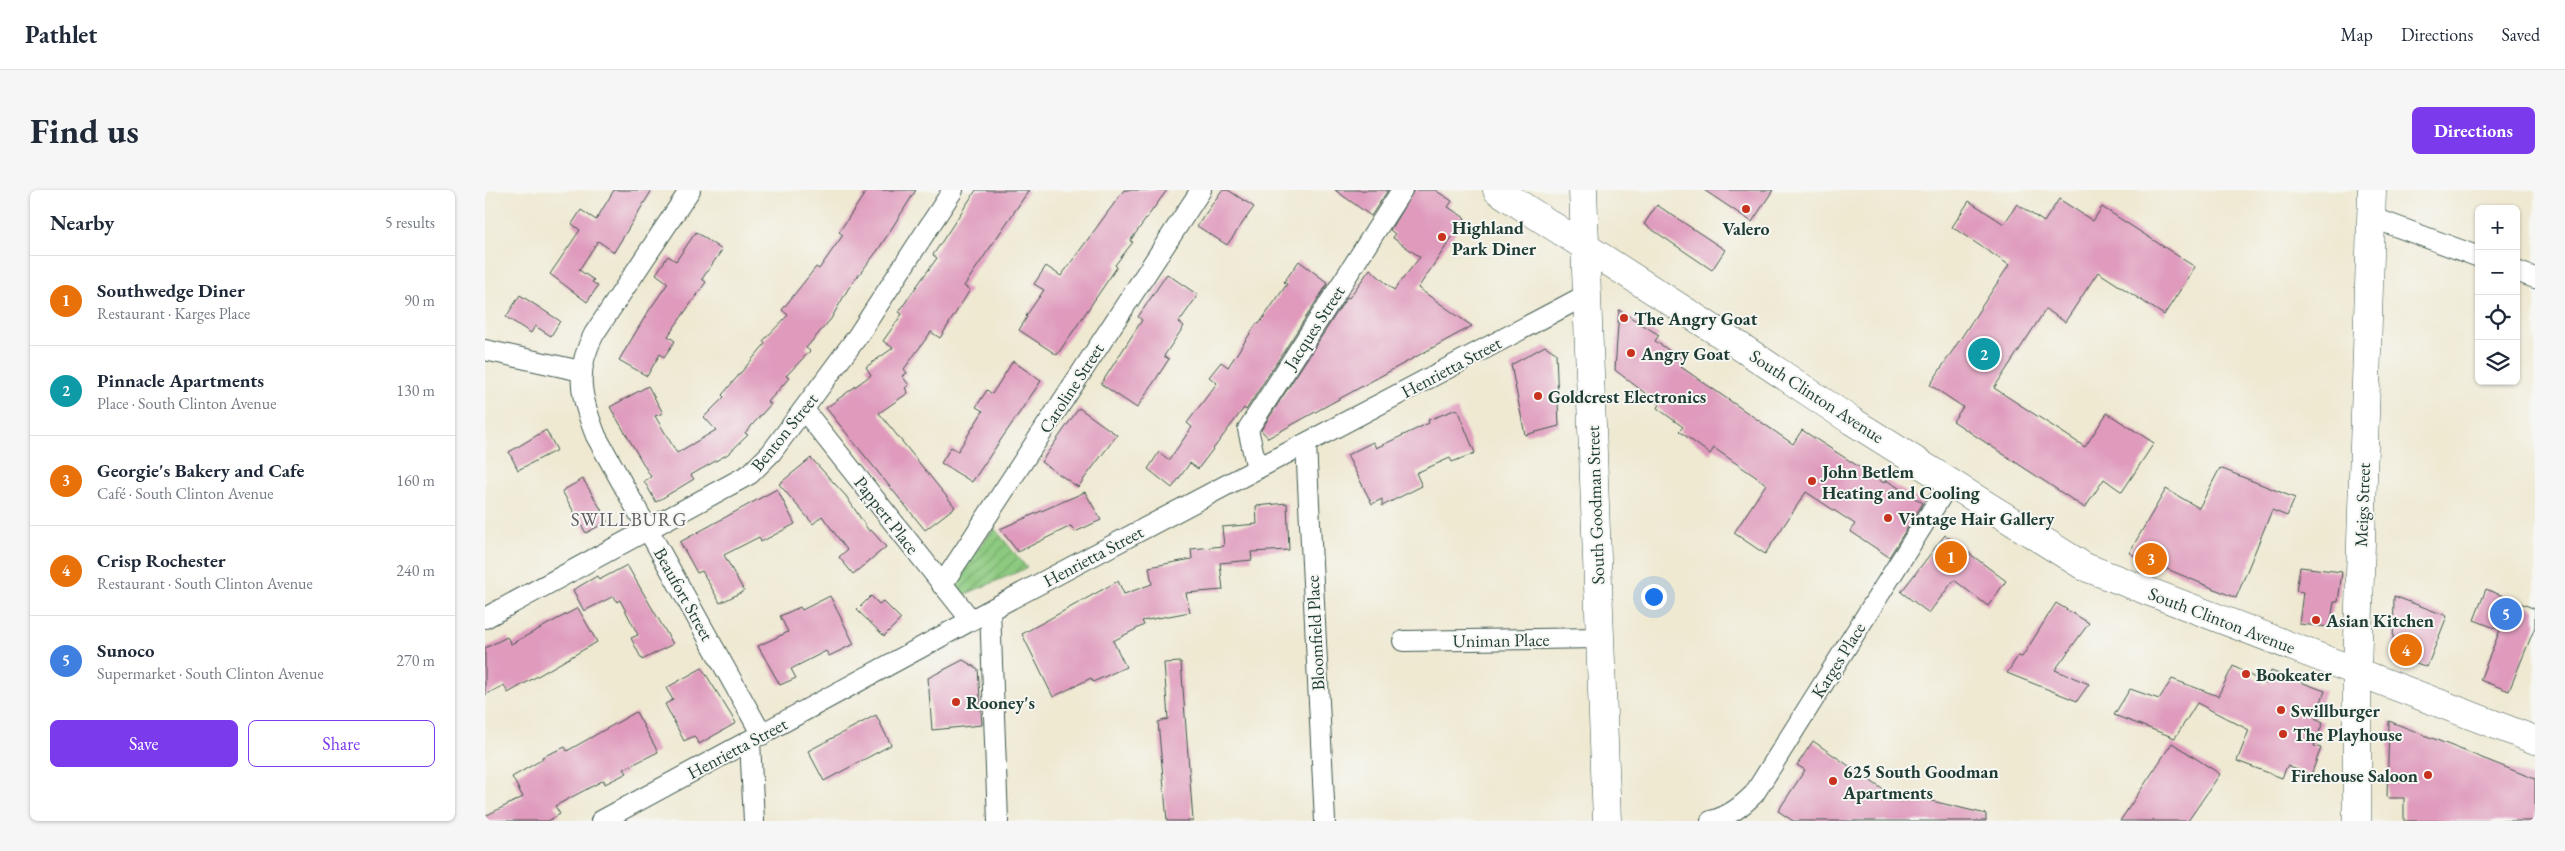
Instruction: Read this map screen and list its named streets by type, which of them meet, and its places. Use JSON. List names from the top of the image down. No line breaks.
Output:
{"streets":{"street":["Jacques Street","Henrietta Street","Caroline Street","South Clinton Avenue","Benton Street","South Goodman Street","Meigs Street","Pappert Place","Beaufort Street","Bloomfield Place","Uniman Place","Karges Place"]},"crossings":[["Jacques Street","Henrietta Street"],["Henrietta Street","South Goodman Street"],["Henrietta Street","Pappert Place"],["Henrietta Street","Beaufort Street"],["Henrietta Street","Bloomfield Place"],["Caroline Street","Pappert Place"],["South Clinton Avenue","South Goodman Street"],["South Clinton Avenue","Meigs Street"],["South Clinton Avenue","Karges Place"],["Benton Street","Pappert Place"],["Benton Street","Beaufort Street"],["South Goodman Street","Uniman Place"]],"districts":["SWILLBURG"],"places":["Valero","Highland Park Diner","The Angry Goat","Angry Goat","Goldcrest Electronics","John Betlem Heating and Cooling","Vintage Hair Gallery","Asian Kitchen","Bookeater","Rooney's","Swillburger","The Playhouse","Firehouse Saloon","625 South Goodman Apartments"],"page":{"header":"Pathlet","nav":["Map","Directions","Saved"],"buttons":["Directions",["Save","Share"]],"title":"Find us","heading":["Nearby","5 results"],"map_buttons":["+","−"],"list":[{"mark":"1","name":"Southwedge Diner","note":"Restaurant · Karges Place","value":"90 m"},{"mark":"2","name":"Pinnacle Apartments","note":"Place · South Clinton Avenue","value":"130 m"},{"mark":"3","name":"Georgie's Bakery and Cafe","note":"Café · South Clinton Avenue","value":"160 m"},{"mark":"4","name":"Crisp Rochester","note":"Restaurant · South Clinton Avenue","value":"240 m"},{"mark":"5","name":"Sunoco","note":"Supermarket · South Clinton Avenue","value":"270 m"}],"pins":["2","1","3","5","4"]}}
